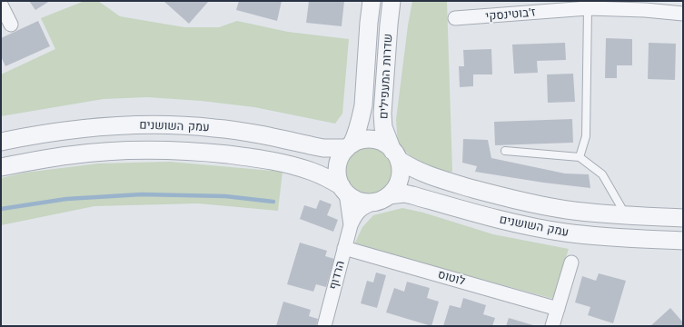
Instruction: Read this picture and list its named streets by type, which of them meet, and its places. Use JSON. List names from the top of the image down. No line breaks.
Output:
{"streets":{"street":["ז'בוטינסקי","שדרות המעפילים","עמק השושנים","הרדוף","לוטוס"]},"crossings":[["שדרות המעפילים","עמק השושנים"],["שדרות המעפילים","הרדוף"],["עמק השושנים","הרדוף"],["הרדוף","לוטוס"]]}
